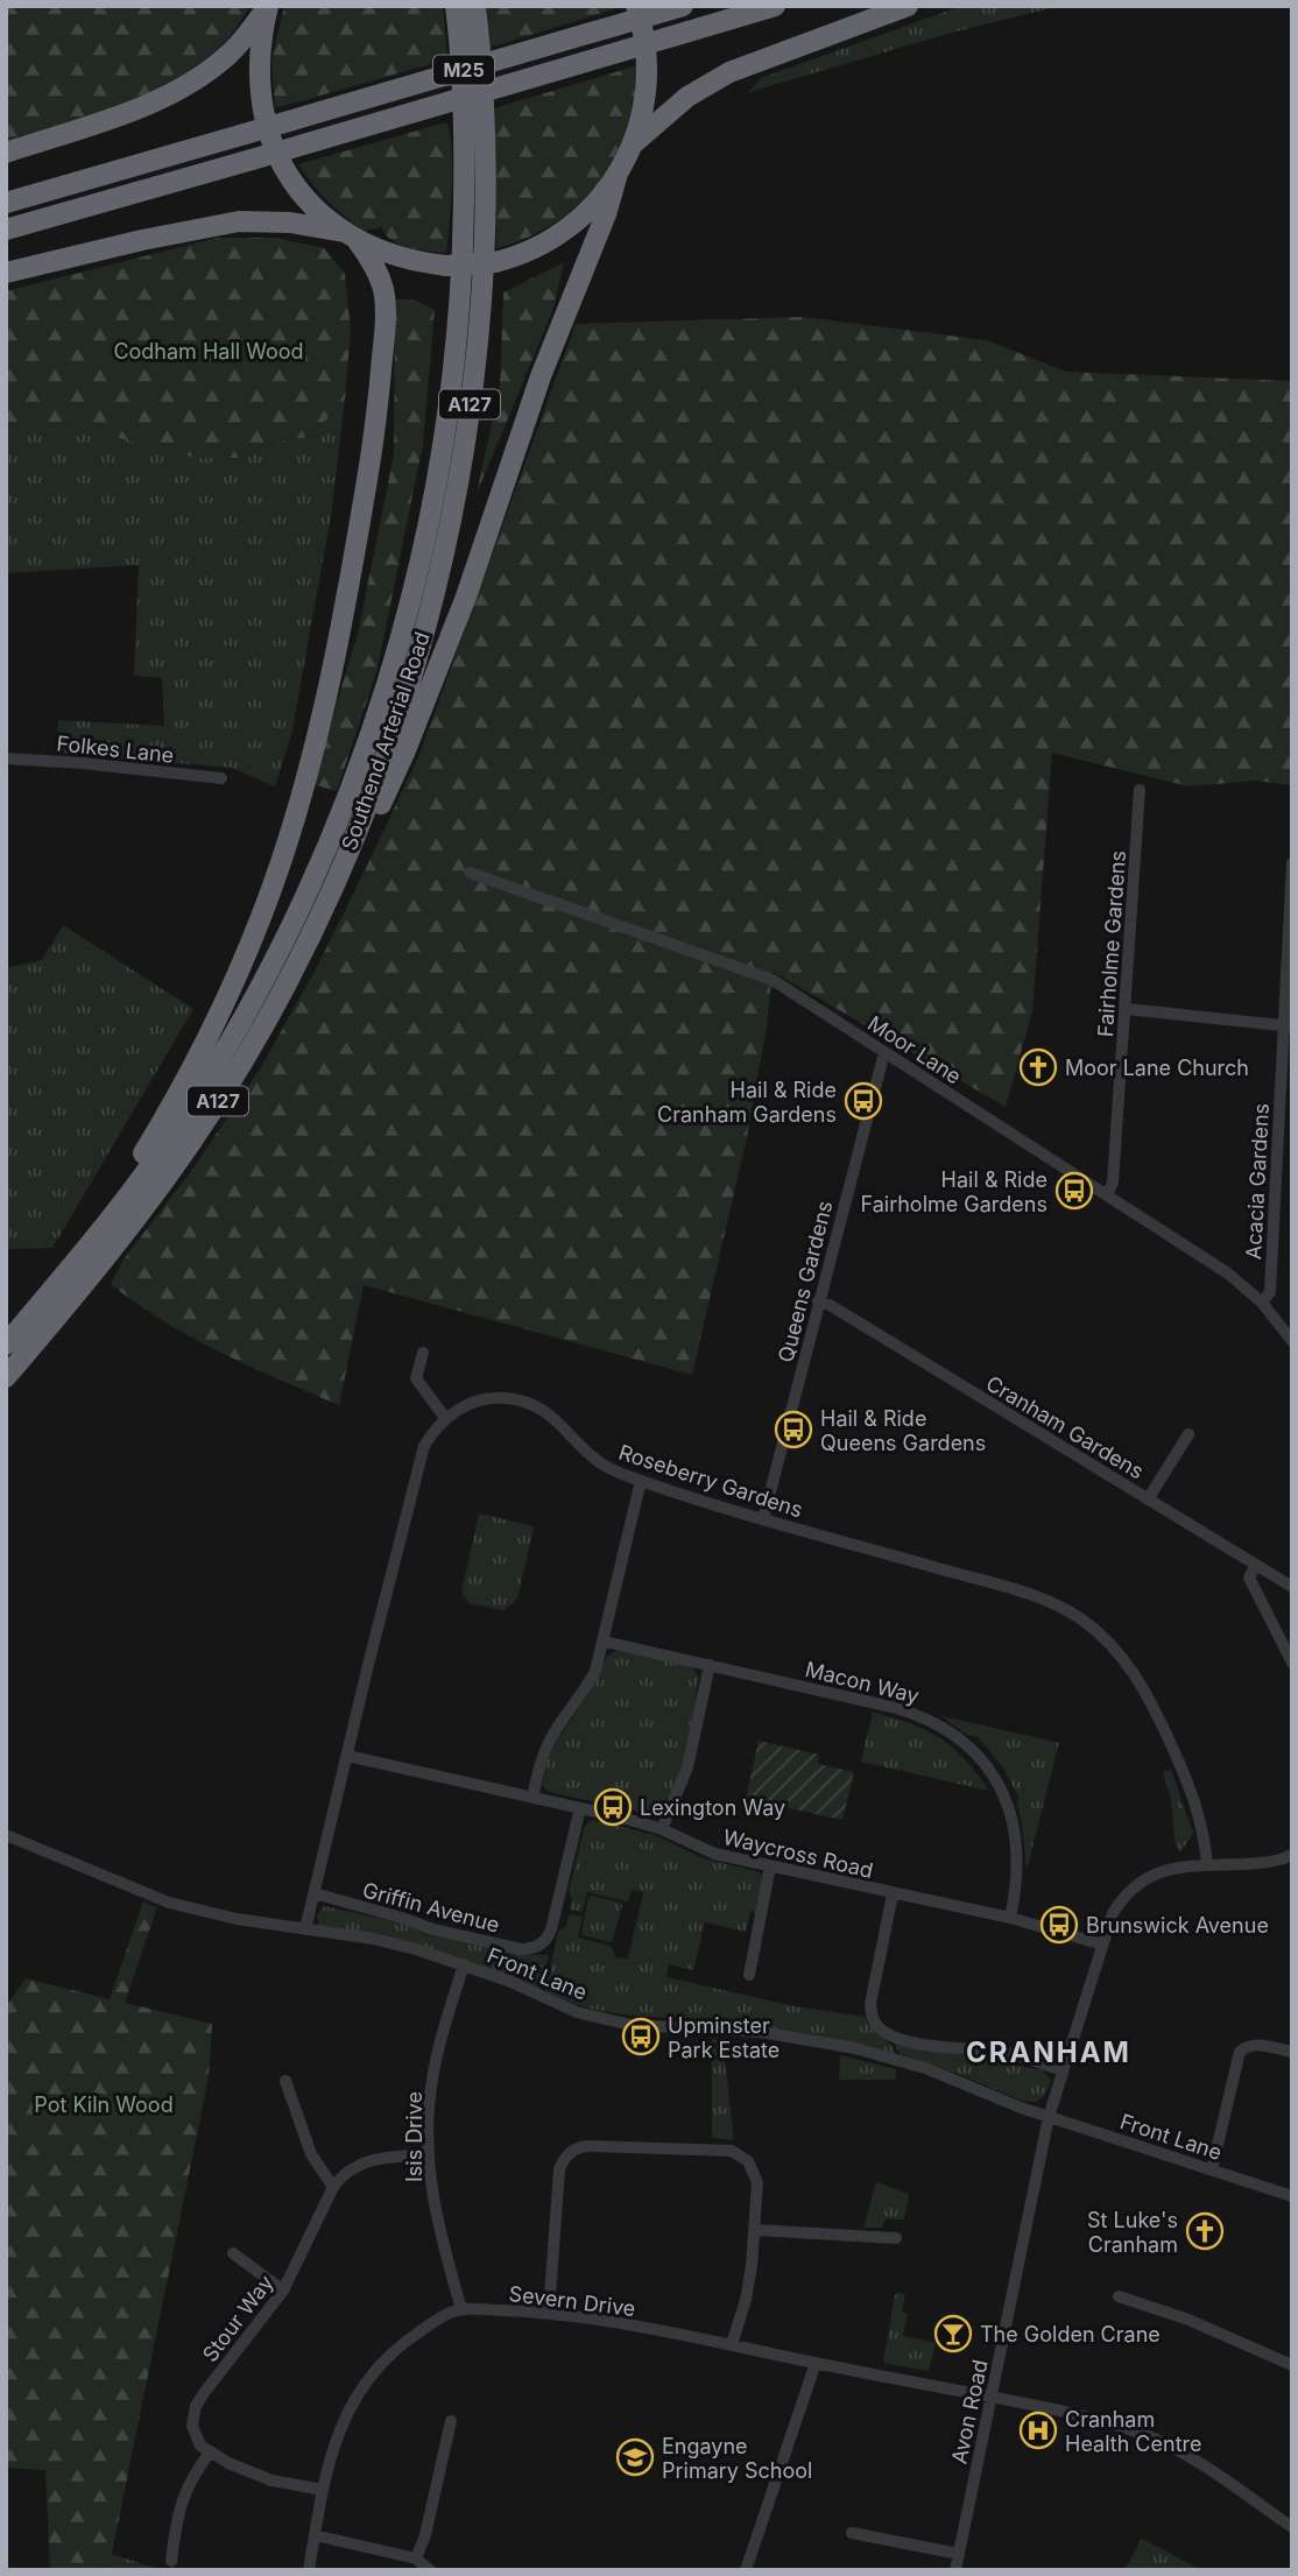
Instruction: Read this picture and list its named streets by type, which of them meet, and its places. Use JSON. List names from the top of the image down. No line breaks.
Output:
{"streets":{"highway":["M25","A127","Southend Arterial Road"],"street":["Folkes Lane","Fairholme Gardens","Moor Lane","Acacia Gardens","Queens Gardens","Cranham Gardens","Roseberry Gardens","Macon Way","Waycross Road","Griffin Avenue","Front Lane","Isis Drive","Severn Drive","Stour Way","Avon Road"]},"crossings":[["Fairholme Gardens","Moor Lane"],["Moor Lane","Acacia Gardens"],["Moor Lane","Queens Gardens"],["Queens Gardens","Cranham Gardens"],["Queens Gardens","Roseberry Gardens"],["Macon Way","Waycross Road"],["Waycross Road","Griffin Avenue"],["Front Lane","Isis Drive"],["Front Lane","Avon Road"],["Isis Drive","Severn Drive"],["Isis Drive","Stour Way"],["Severn Drive","Avon Road"]],"districts":["CRANHAM"],"parks":["Codham Hall Wood","Pot Kiln Wood"],"places":{"church":["Moor Lane Church","St Luke's Cranham"],"bus stop":["Hail & Ride Cranham Gardens","Hail & Ride Fairholme Gardens","Hail & Ride Queens Gardens","Lexington Way","Brunswick Avenue","Upminster Park Estate"],"bar":["The Golden Crane"],"hospital":["Cranham Health Centre"],"school or university":["Engayne Primary School"]}}
